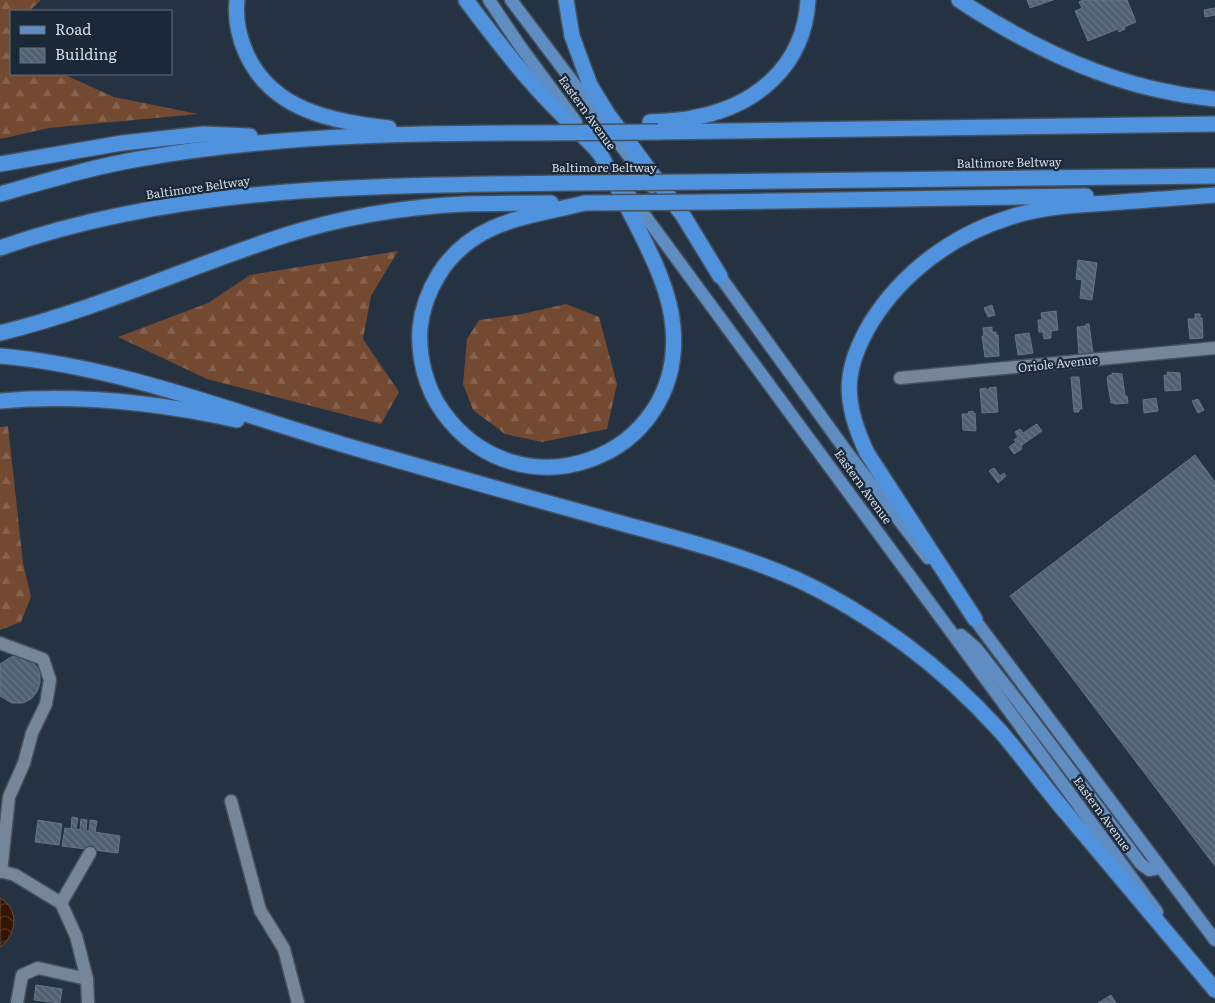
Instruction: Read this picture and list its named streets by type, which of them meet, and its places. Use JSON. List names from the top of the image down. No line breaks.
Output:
{"streets":{"highway":["Baltimore Beltway"],"main road":["Eastern Avenue"],"street":["Oriole Avenue"]},"legend":["Road","Building"]}
